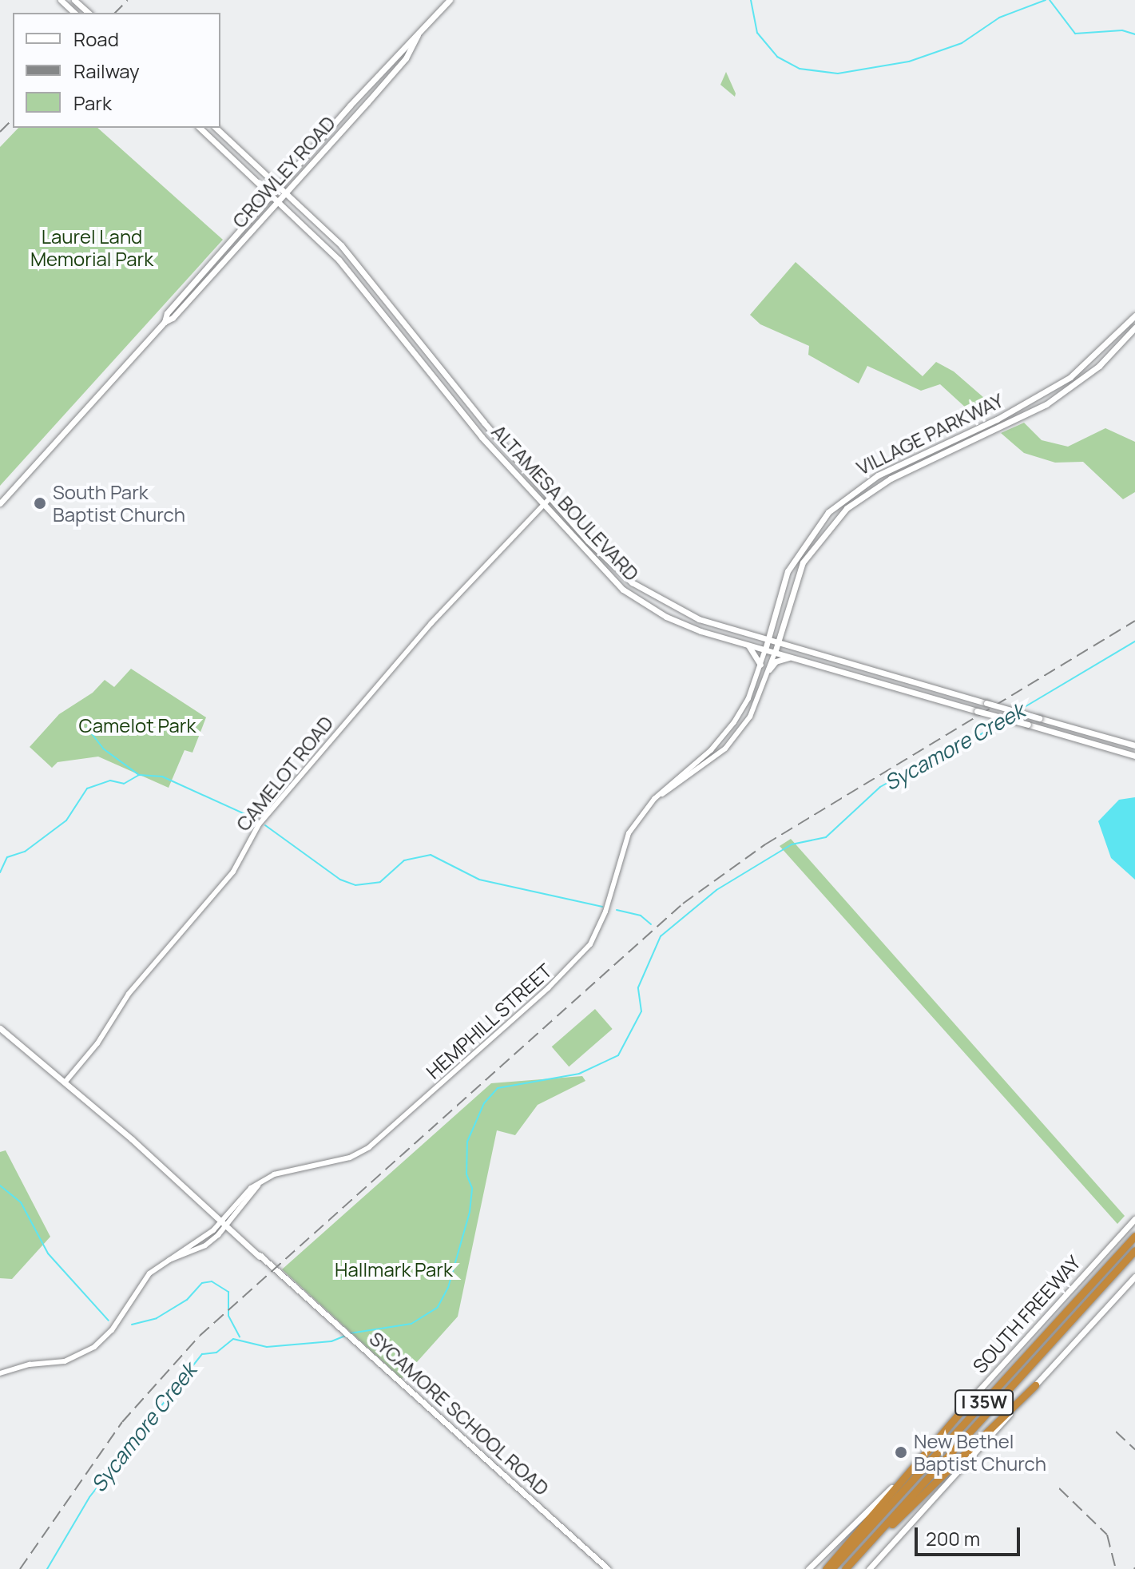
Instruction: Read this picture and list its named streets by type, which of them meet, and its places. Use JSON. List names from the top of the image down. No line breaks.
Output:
{"streets":{"highway":["SOUTH FREEWAY","I 35W"],"main road":["CROWLEY ROAD","VILLAGE PARKWAY","ALTAMESA BOULEVARD","SYCAMORE SCHOOL ROAD"],"street":["CAMELOT ROAD","HEMPHILL STREET"]},"crossings":[["CROWLEY ROAD","ALTAMESA BOULEVARD"],["VILLAGE PARKWAY","ALTAMESA BOULEVARD"],["VILLAGE PARKWAY","HEMPHILL STREET"],["ALTAMESA BOULEVARD","CAMELOT ROAD"],["ALTAMESA BOULEVARD","HEMPHILL STREET"],["CAMELOT ROAD","SYCAMORE SCHOOL ROAD"],["HEMPHILL STREET","SYCAMORE SCHOOL ROAD"]],"water":["Sycamore Creek"],"parks":["Laurel Land Memorial Park","Camelot Park","Hallmark Park"],"places":["South Park Baptist Church","New Bethel Baptist Church"],"legend":["Road","Railway","Park"],"scale_bar":"200 m"}
